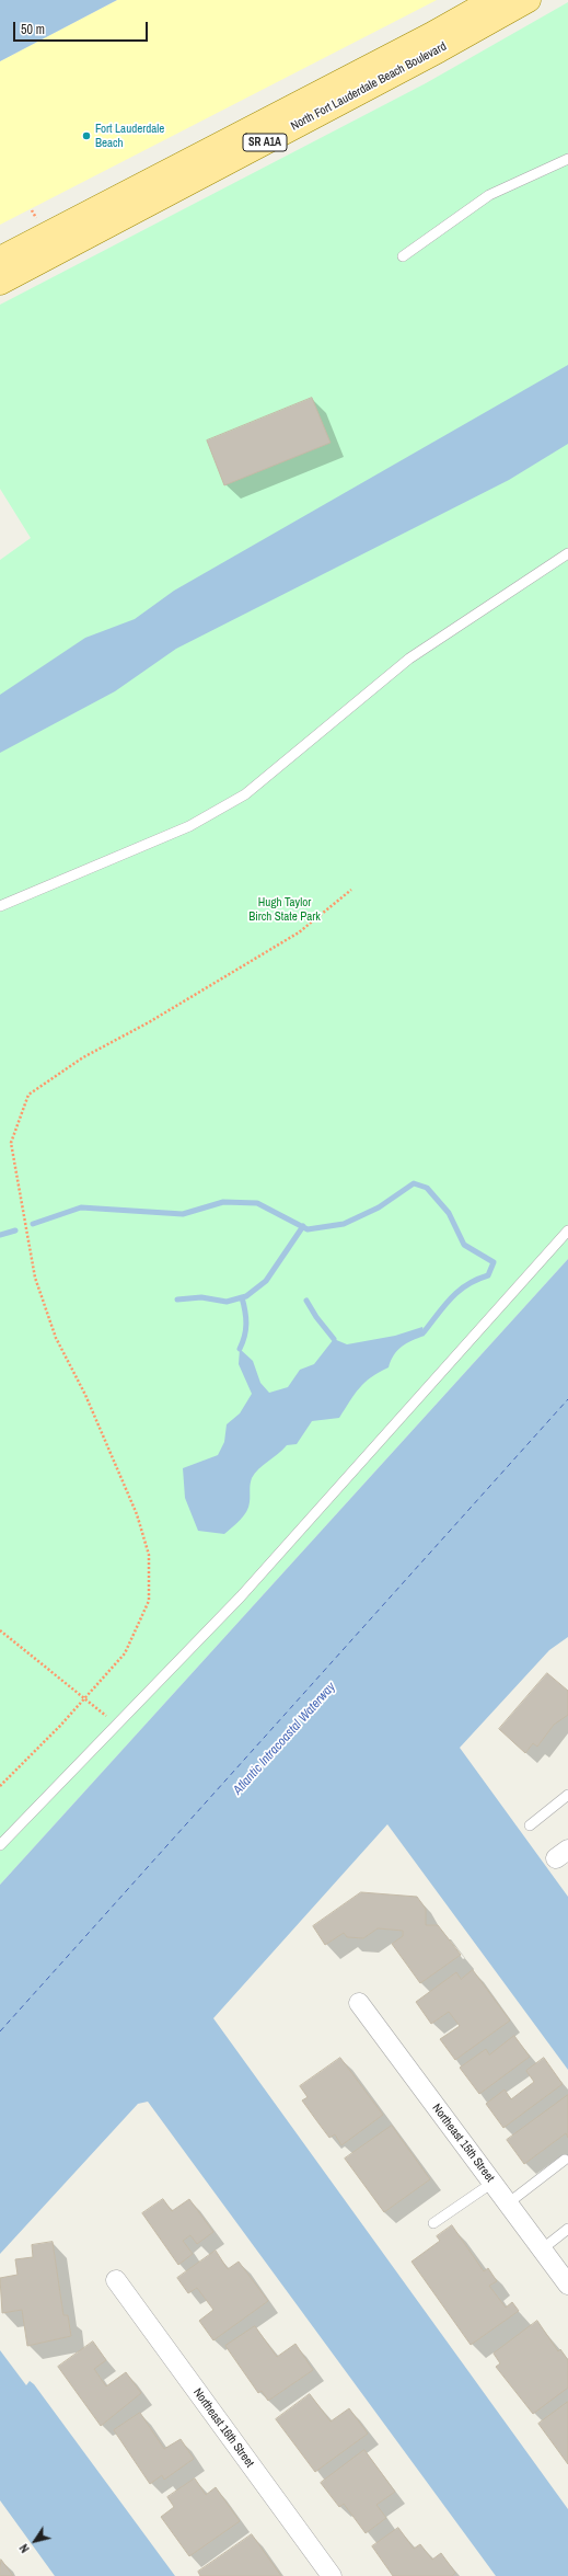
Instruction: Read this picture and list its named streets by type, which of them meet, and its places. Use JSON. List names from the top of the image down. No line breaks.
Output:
{"streets":{"main road":["North Fort Lauderdale Beach Boulevard","SR A1A"],"street":["Northeast 15th Street","Northeast 16th Street"]},"water":["Atlantic Intracoastal Waterway"],"parks":["Hugh Taylor Birch State Park"],"places":["Fort Lauderdale Beach"],"scale_bar":"50 m","north":"bottom left"}
